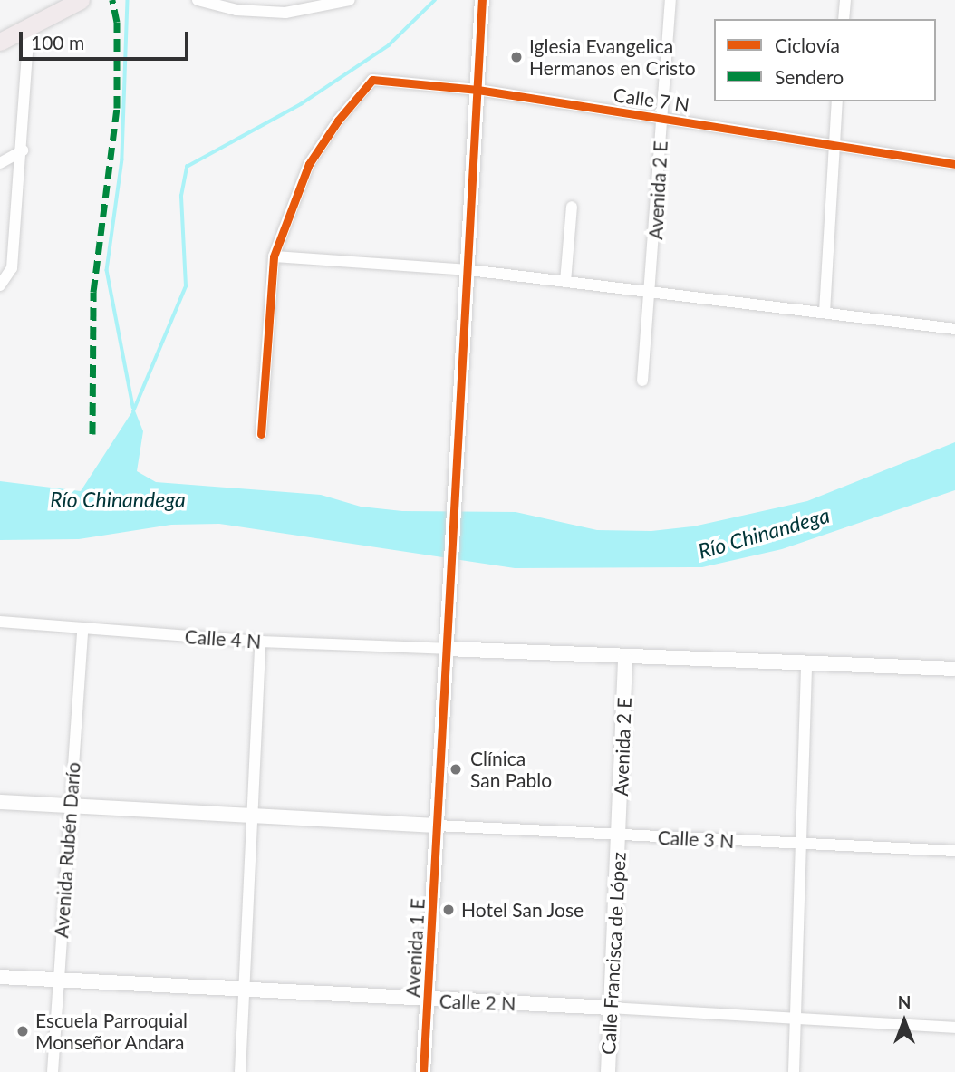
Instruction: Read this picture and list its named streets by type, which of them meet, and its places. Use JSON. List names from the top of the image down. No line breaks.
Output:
{"streets":{"street":["Calle 7 N","Avenida 2 E","Calle 4 N","Calle 3 N","Avenida Rubén Darío","Avenida 1 E","Calle Francisca de López","Calle 2 N"]},"crossings":[["Calle 7 N","Avenida 2 E"],["Calle 7 N","Avenida 1 E"],["Avenida 2 E","Calle 3 N"],["Avenida 2 E","Calle Francisca de López"],["Calle 4 N","Avenida Rubén Darío"],["Calle 4 N","Avenida 1 E"],["Calle 3 N","Avenida 1 E"],["Calle 3 N","Calle Francisca de López"],["Avenida Rubén Darío","Calle 2 N"],["Avenida 1 E","Calle 2 N"],["Calle Francisca de López","Calle 2 N"]],"water":["Río Chinandega"],"places":["Iglesia Evangelica Hermanos en Cristo","Clínica San Pablo","Hotel San Jose","Escuela Parroquial Monseñor Andara"],"legend":["Ciclovía","Sendero"],"scale_bar":"100 m","north":"top"}
